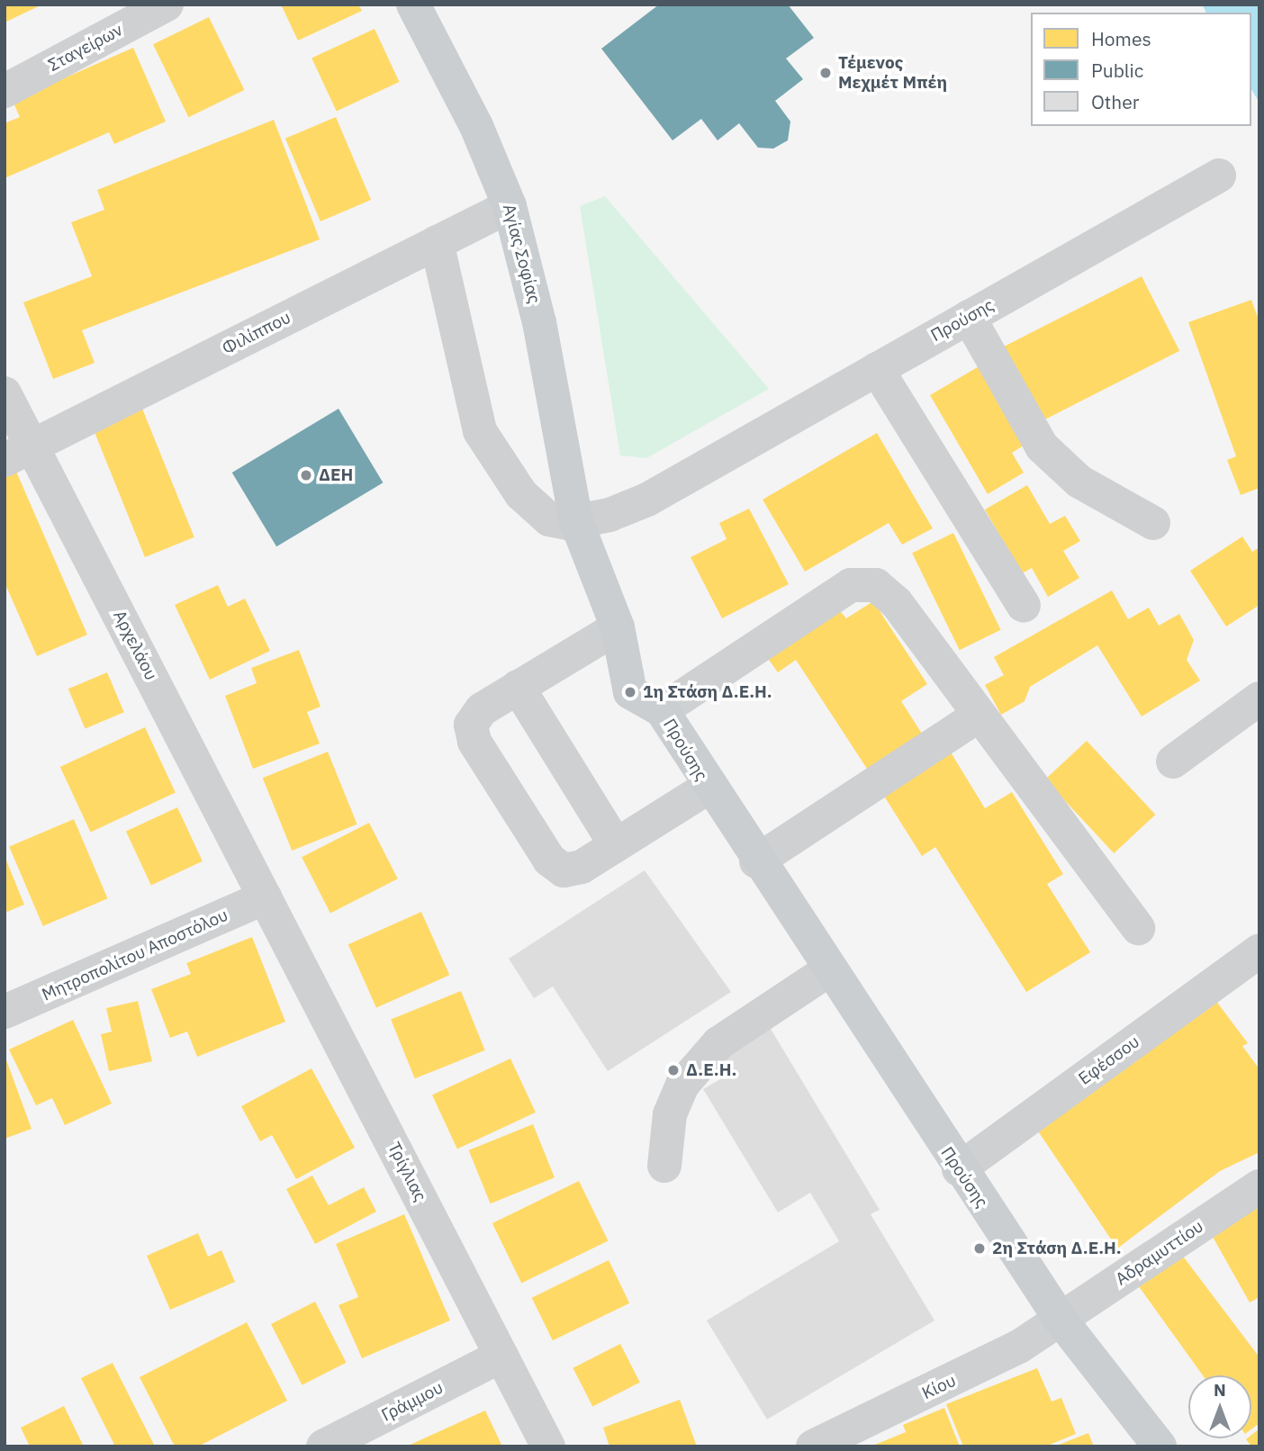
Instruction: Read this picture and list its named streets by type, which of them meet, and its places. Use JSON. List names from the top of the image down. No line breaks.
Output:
{"streets":{"main road":["Αγίας Σοφίας","Προύσης"],"street":["Σταγείρων","Φιλίππου","Αρχελάου","Μητροπολίτου Αποστόλου","Εφέσσου","Τρίγλιας","Αδραμυττίου","Κίου","Γράμμου"]},"crossings":[["Αγίας Σοφίας","Προύσης"],["Αγίας Σοφίας","Φιλίππου"],["Προύσης","Εφέσσου"],["Προύσης","Αδραμυττίου"],["Προύσης","Κίου"],["Φιλίππου","Αρχελάου"],["Αρχελάου","Μητροπολίτου Αποστόλου"],["Αρχελάου","Τρίγλιας"],["Μητροπολίτου Αποστόλου","Τρίγλιας"],["Τρίγλιας","Γράμμου"],["Αδραμυττίου","Κίου"]],"places":["Τέμενος Μεχμέτ Μπέη","ΔΕΗ","1η Στάση Δ.Ε.Η.","Δ.Ε.Η.","2η Στάση Δ.Ε.Η."],"legend":["Homes","Public","Other"],"north":"top"}
